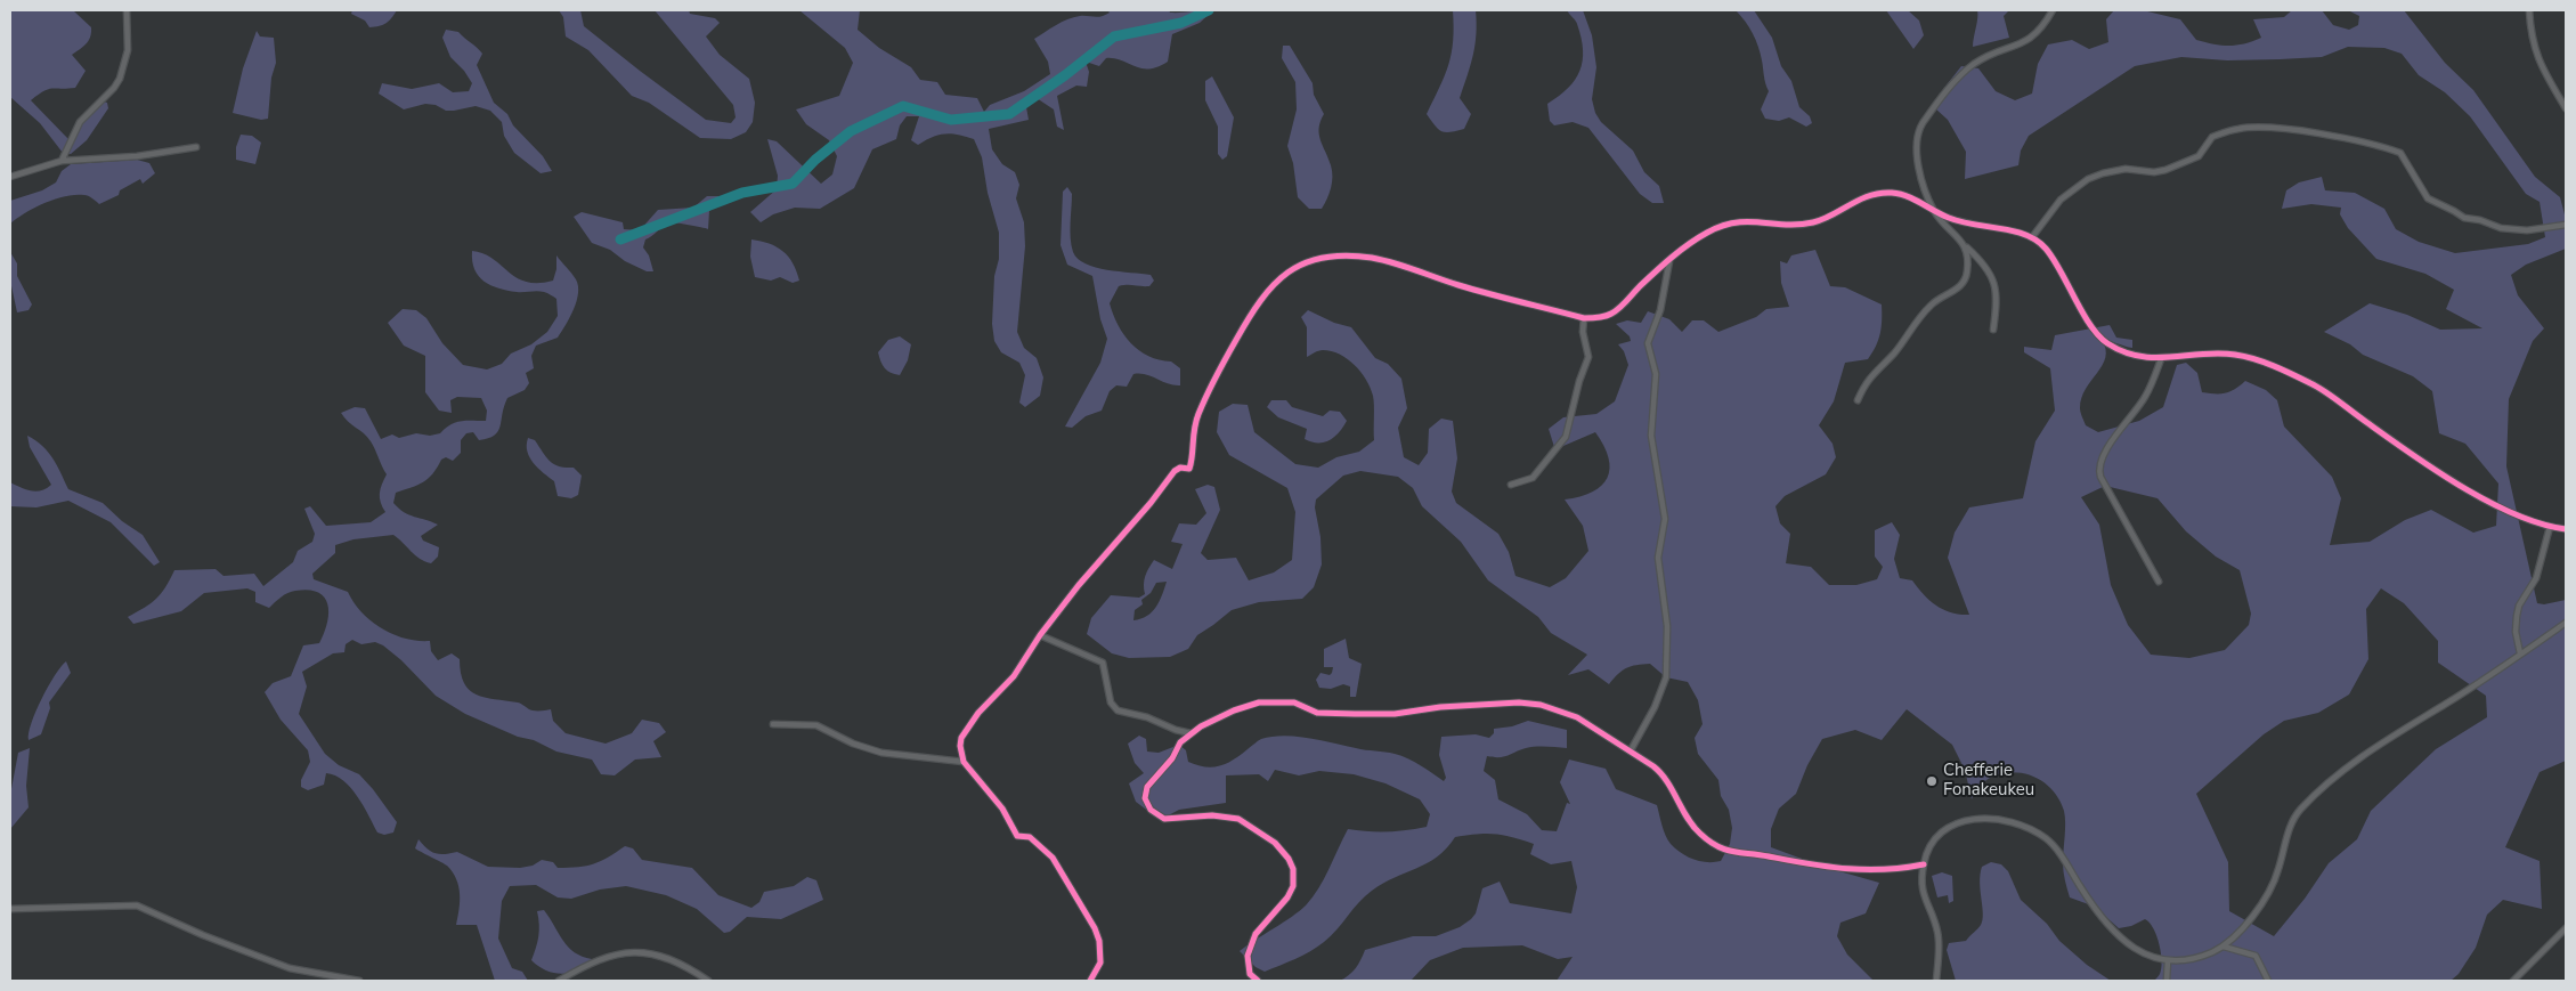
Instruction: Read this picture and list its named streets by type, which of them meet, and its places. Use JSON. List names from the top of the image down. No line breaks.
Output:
{"places":["Chefferie Fonakeukeu"]}
